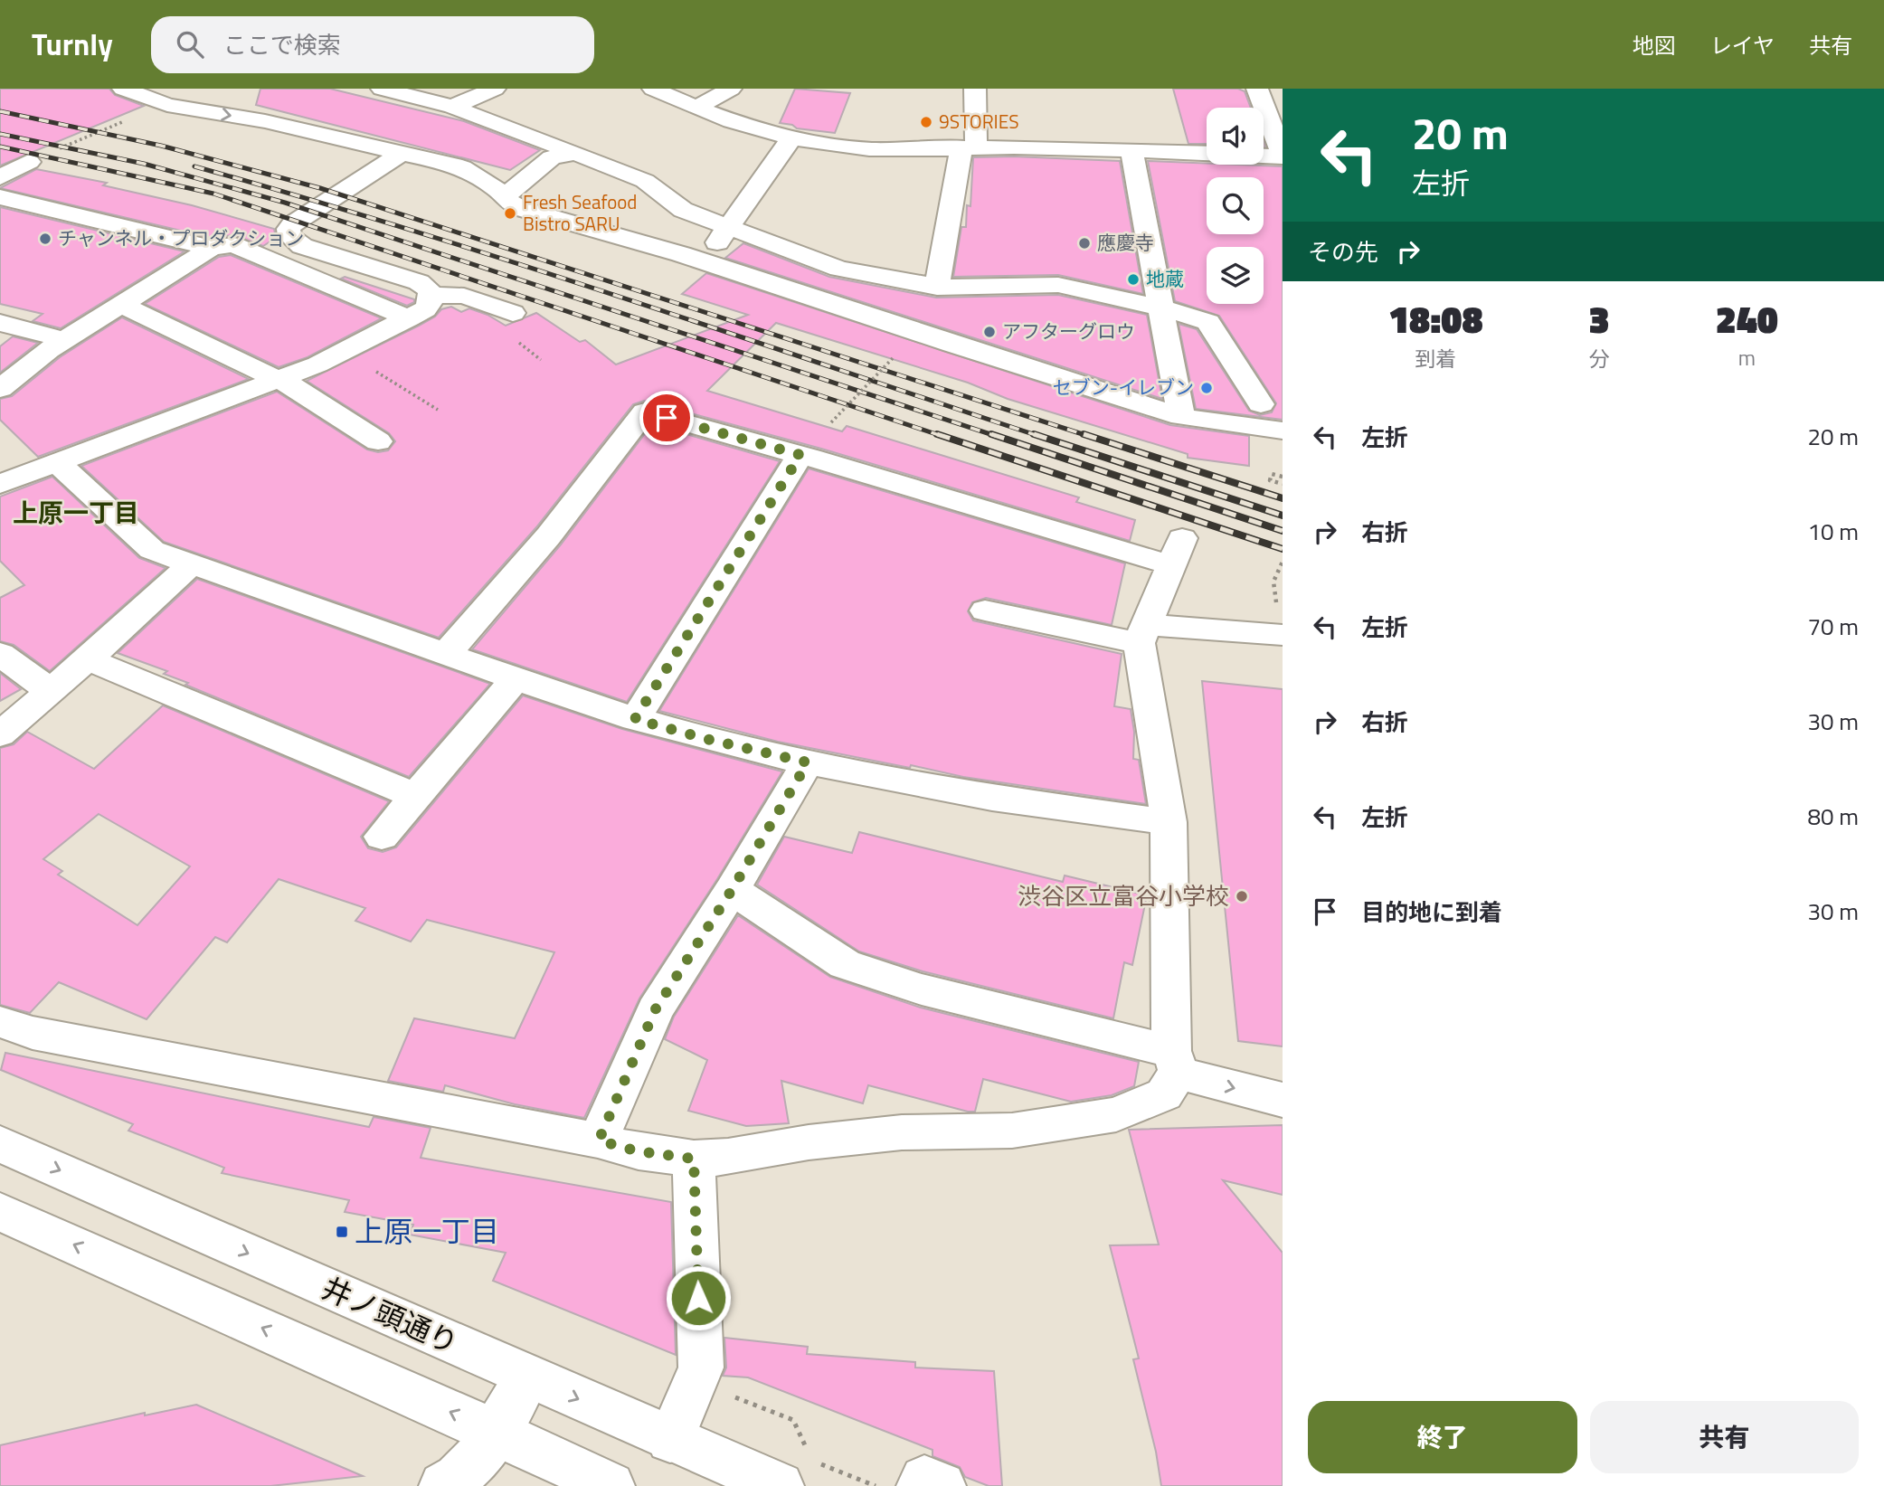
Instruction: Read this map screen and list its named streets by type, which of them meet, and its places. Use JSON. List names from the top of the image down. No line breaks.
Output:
{"streets":{"street":["井ノ頭通り"]},"districts":["上原一丁目"],"places":{"other":["9STORIES","Fresh Seafood Bistro SARU","チャンネル・プロダクション","應慶寺","地蔵","アフターグロウ","セブン-イレブン","渋谷区立富谷小学校"],"transit":["上原一丁目"]},"page":{"header":"Turnly","search":"ここで検索","nav":["地図","レイヤ","共有"],"turn":["20 m","左折"],"then":"その先","eta":["18:08","到着","3","分","240","m"],"list":[{"name":"左折","value":"20 m"},{"name":"右折","value":"10 m"},{"name":"左折","value":"70 m"},{"name":"右折","value":"30 m"},{"name":"左折","value":"80 m"},{"name":"目的地に到着","value":"30 m"}],"buttons":["終了","共有"]}}
